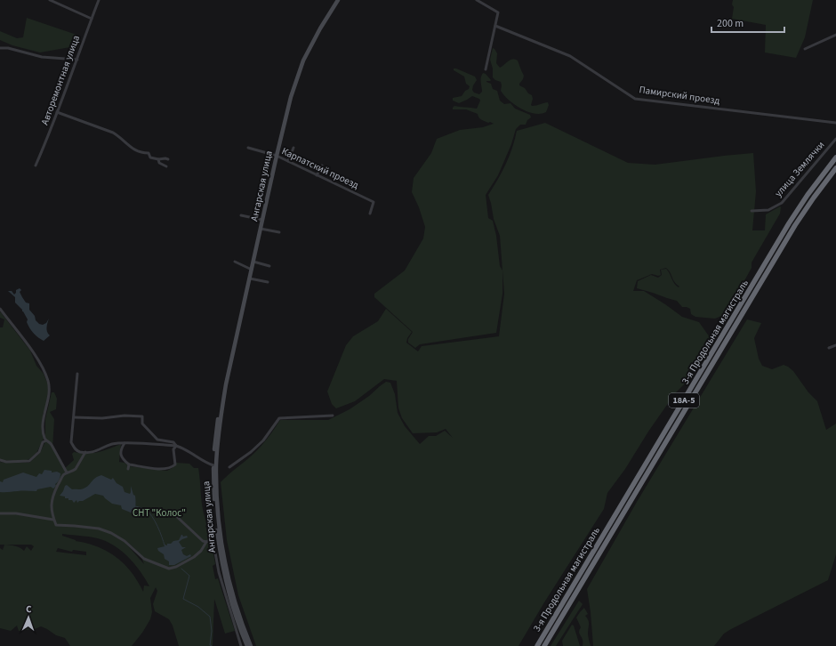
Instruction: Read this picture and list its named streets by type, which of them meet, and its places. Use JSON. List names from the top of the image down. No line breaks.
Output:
{"streets":{"highway":["3-я Продольная магистраль","18А-5"],"main road":["Ангарская улица"],"street":["Авторемонтная улица","Памирский проезд","Карпатский проезд","улица Землячки"]},"crossings":[["Карпатский проезд","Ангарская улица"]],"parks":["СНТ \"Колос\""],"scale_bar":"200 m","north":"top"}
